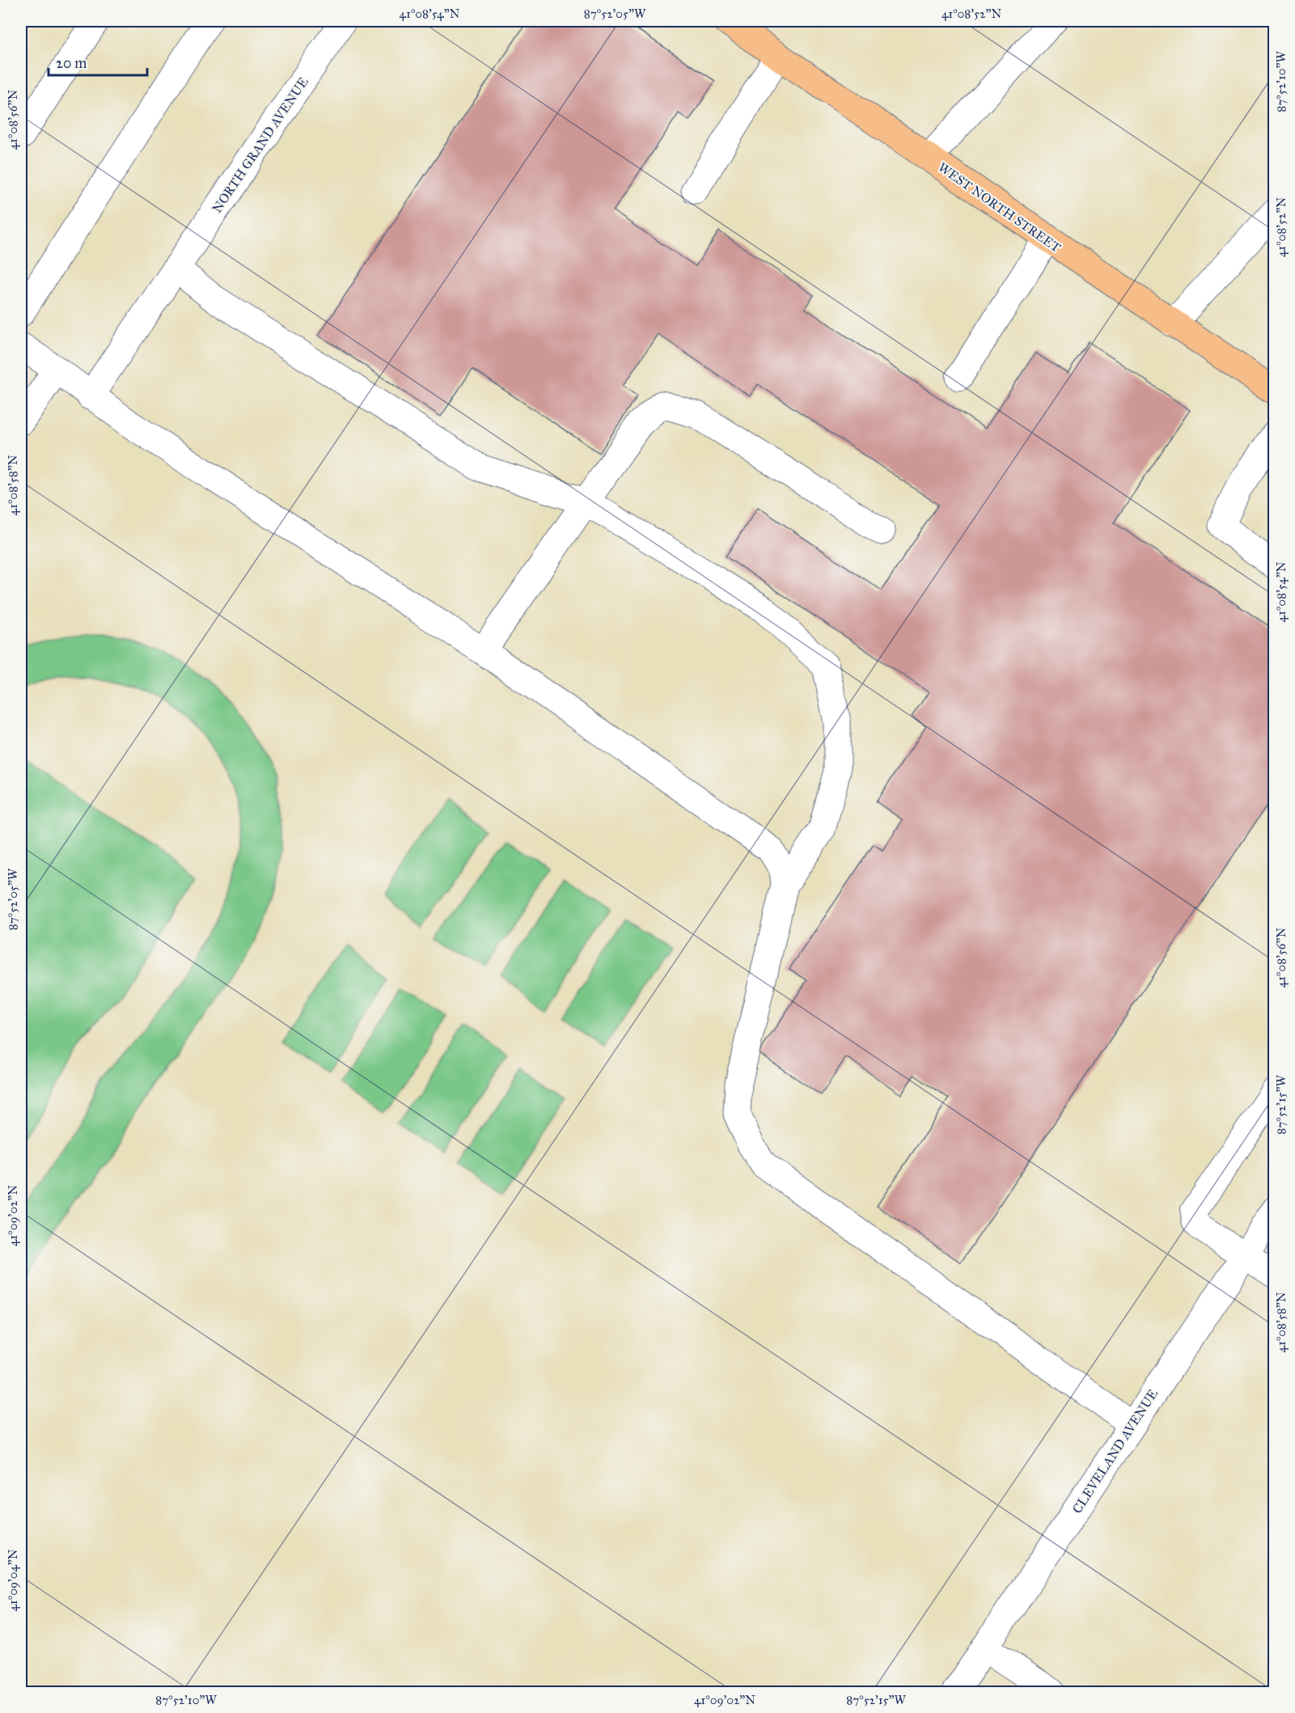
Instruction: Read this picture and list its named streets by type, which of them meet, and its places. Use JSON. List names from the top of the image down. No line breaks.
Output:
{"streets":{"main road":["WEST NORTH STREET"],"street":["NORTH GRAND AVENUE","CLEVELAND AVENUE"]},"scale_bar":"20 m","coordinates":["41°08'54\"N","87°52'05\"W","41°08'52\"N","87°52'10\"W","41°08'56\"N","41°08'58\"N","87°52'15\"W","41°09'02\"N","41°09'04\"N"]}
